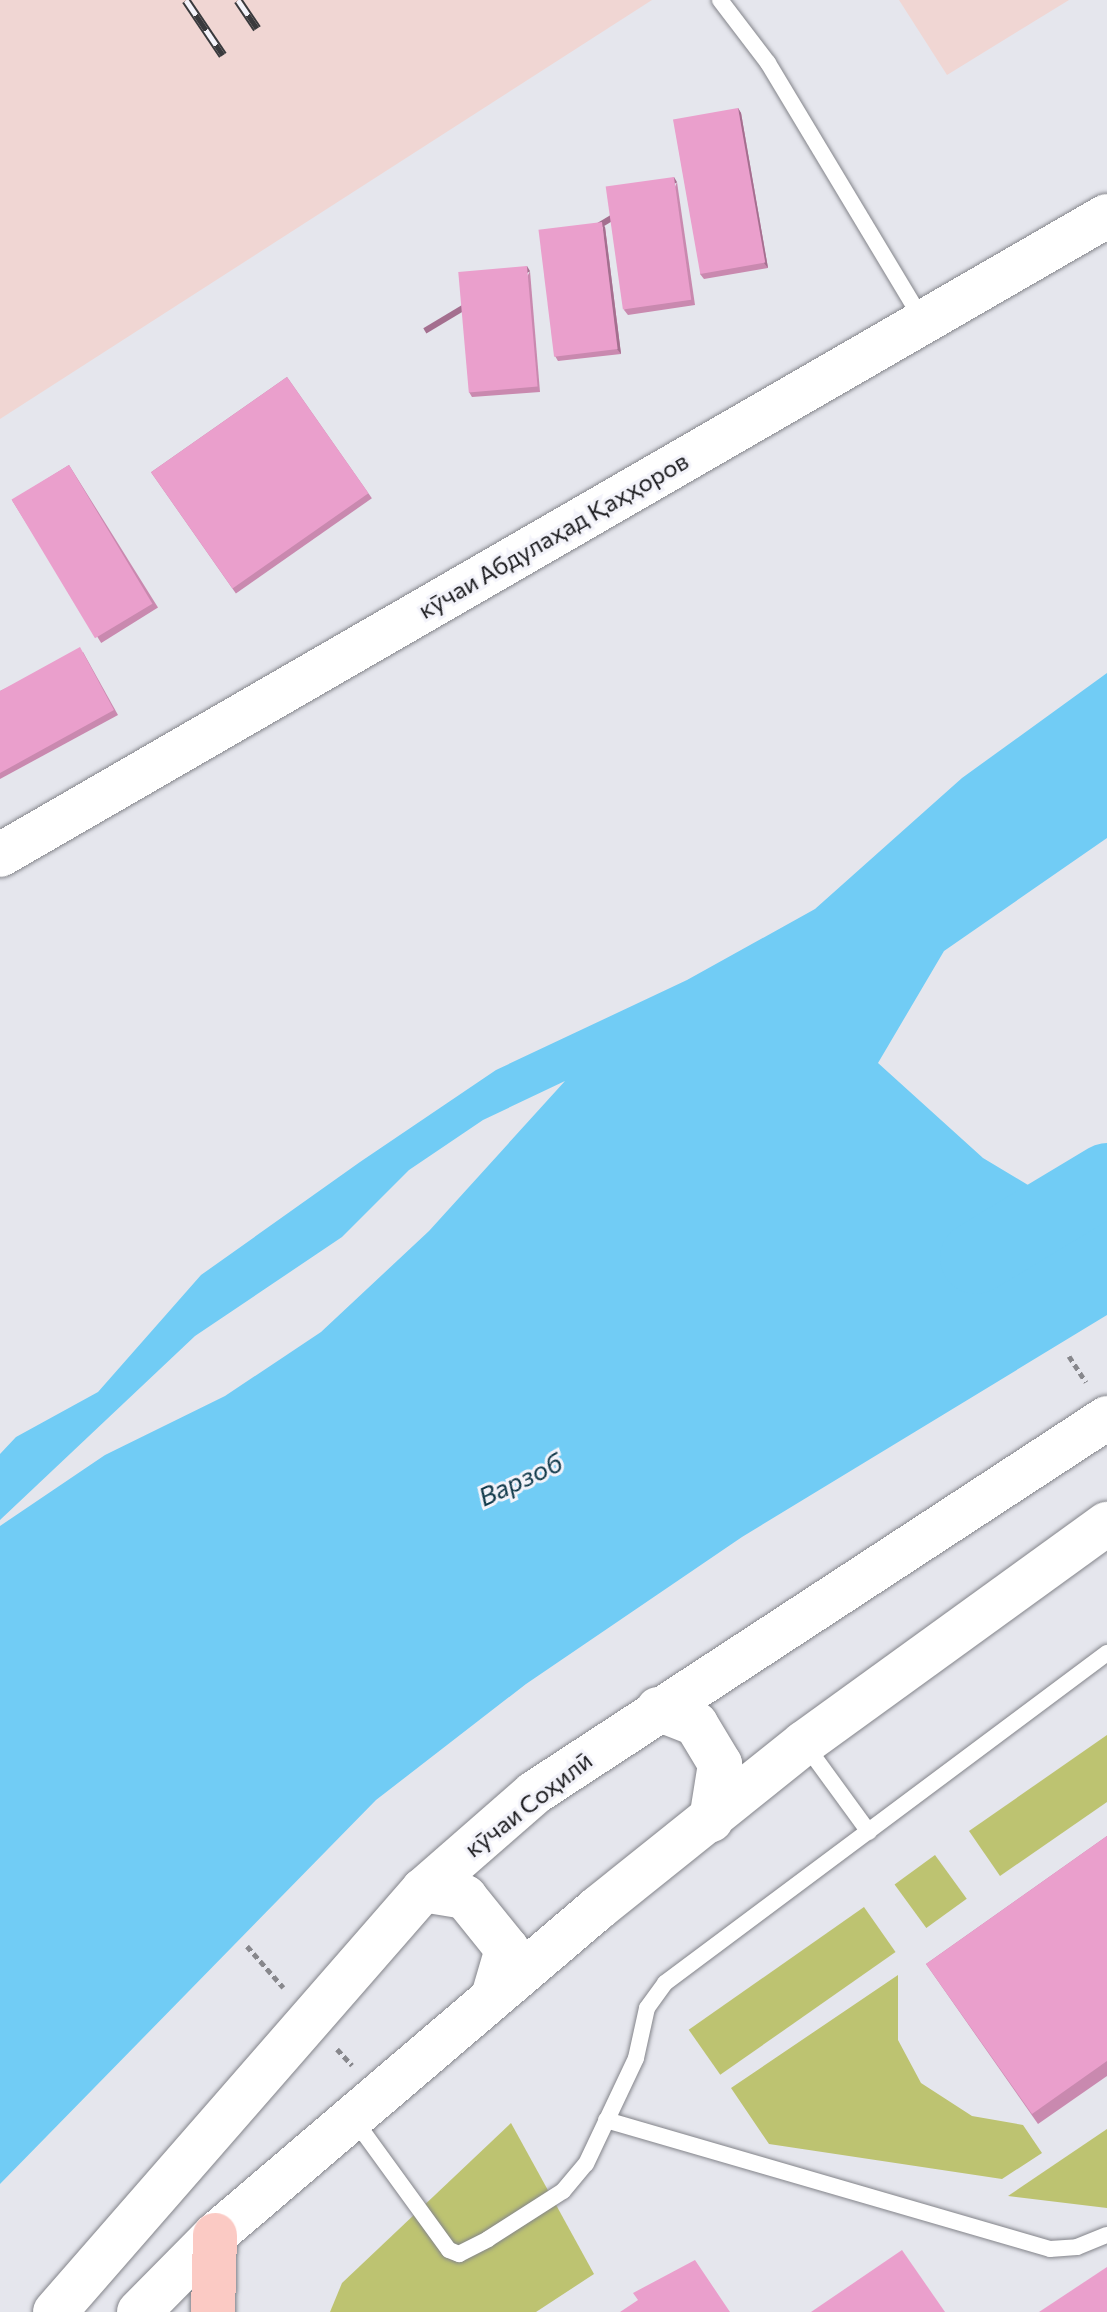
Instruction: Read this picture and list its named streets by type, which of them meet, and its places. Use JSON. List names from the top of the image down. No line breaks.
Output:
{"streets":{"main road":["кӯчаи Абдулаҳад Қаҳҳоров","кӯчаи Соҳилӣ"]},"water":["Варзоб"]}
